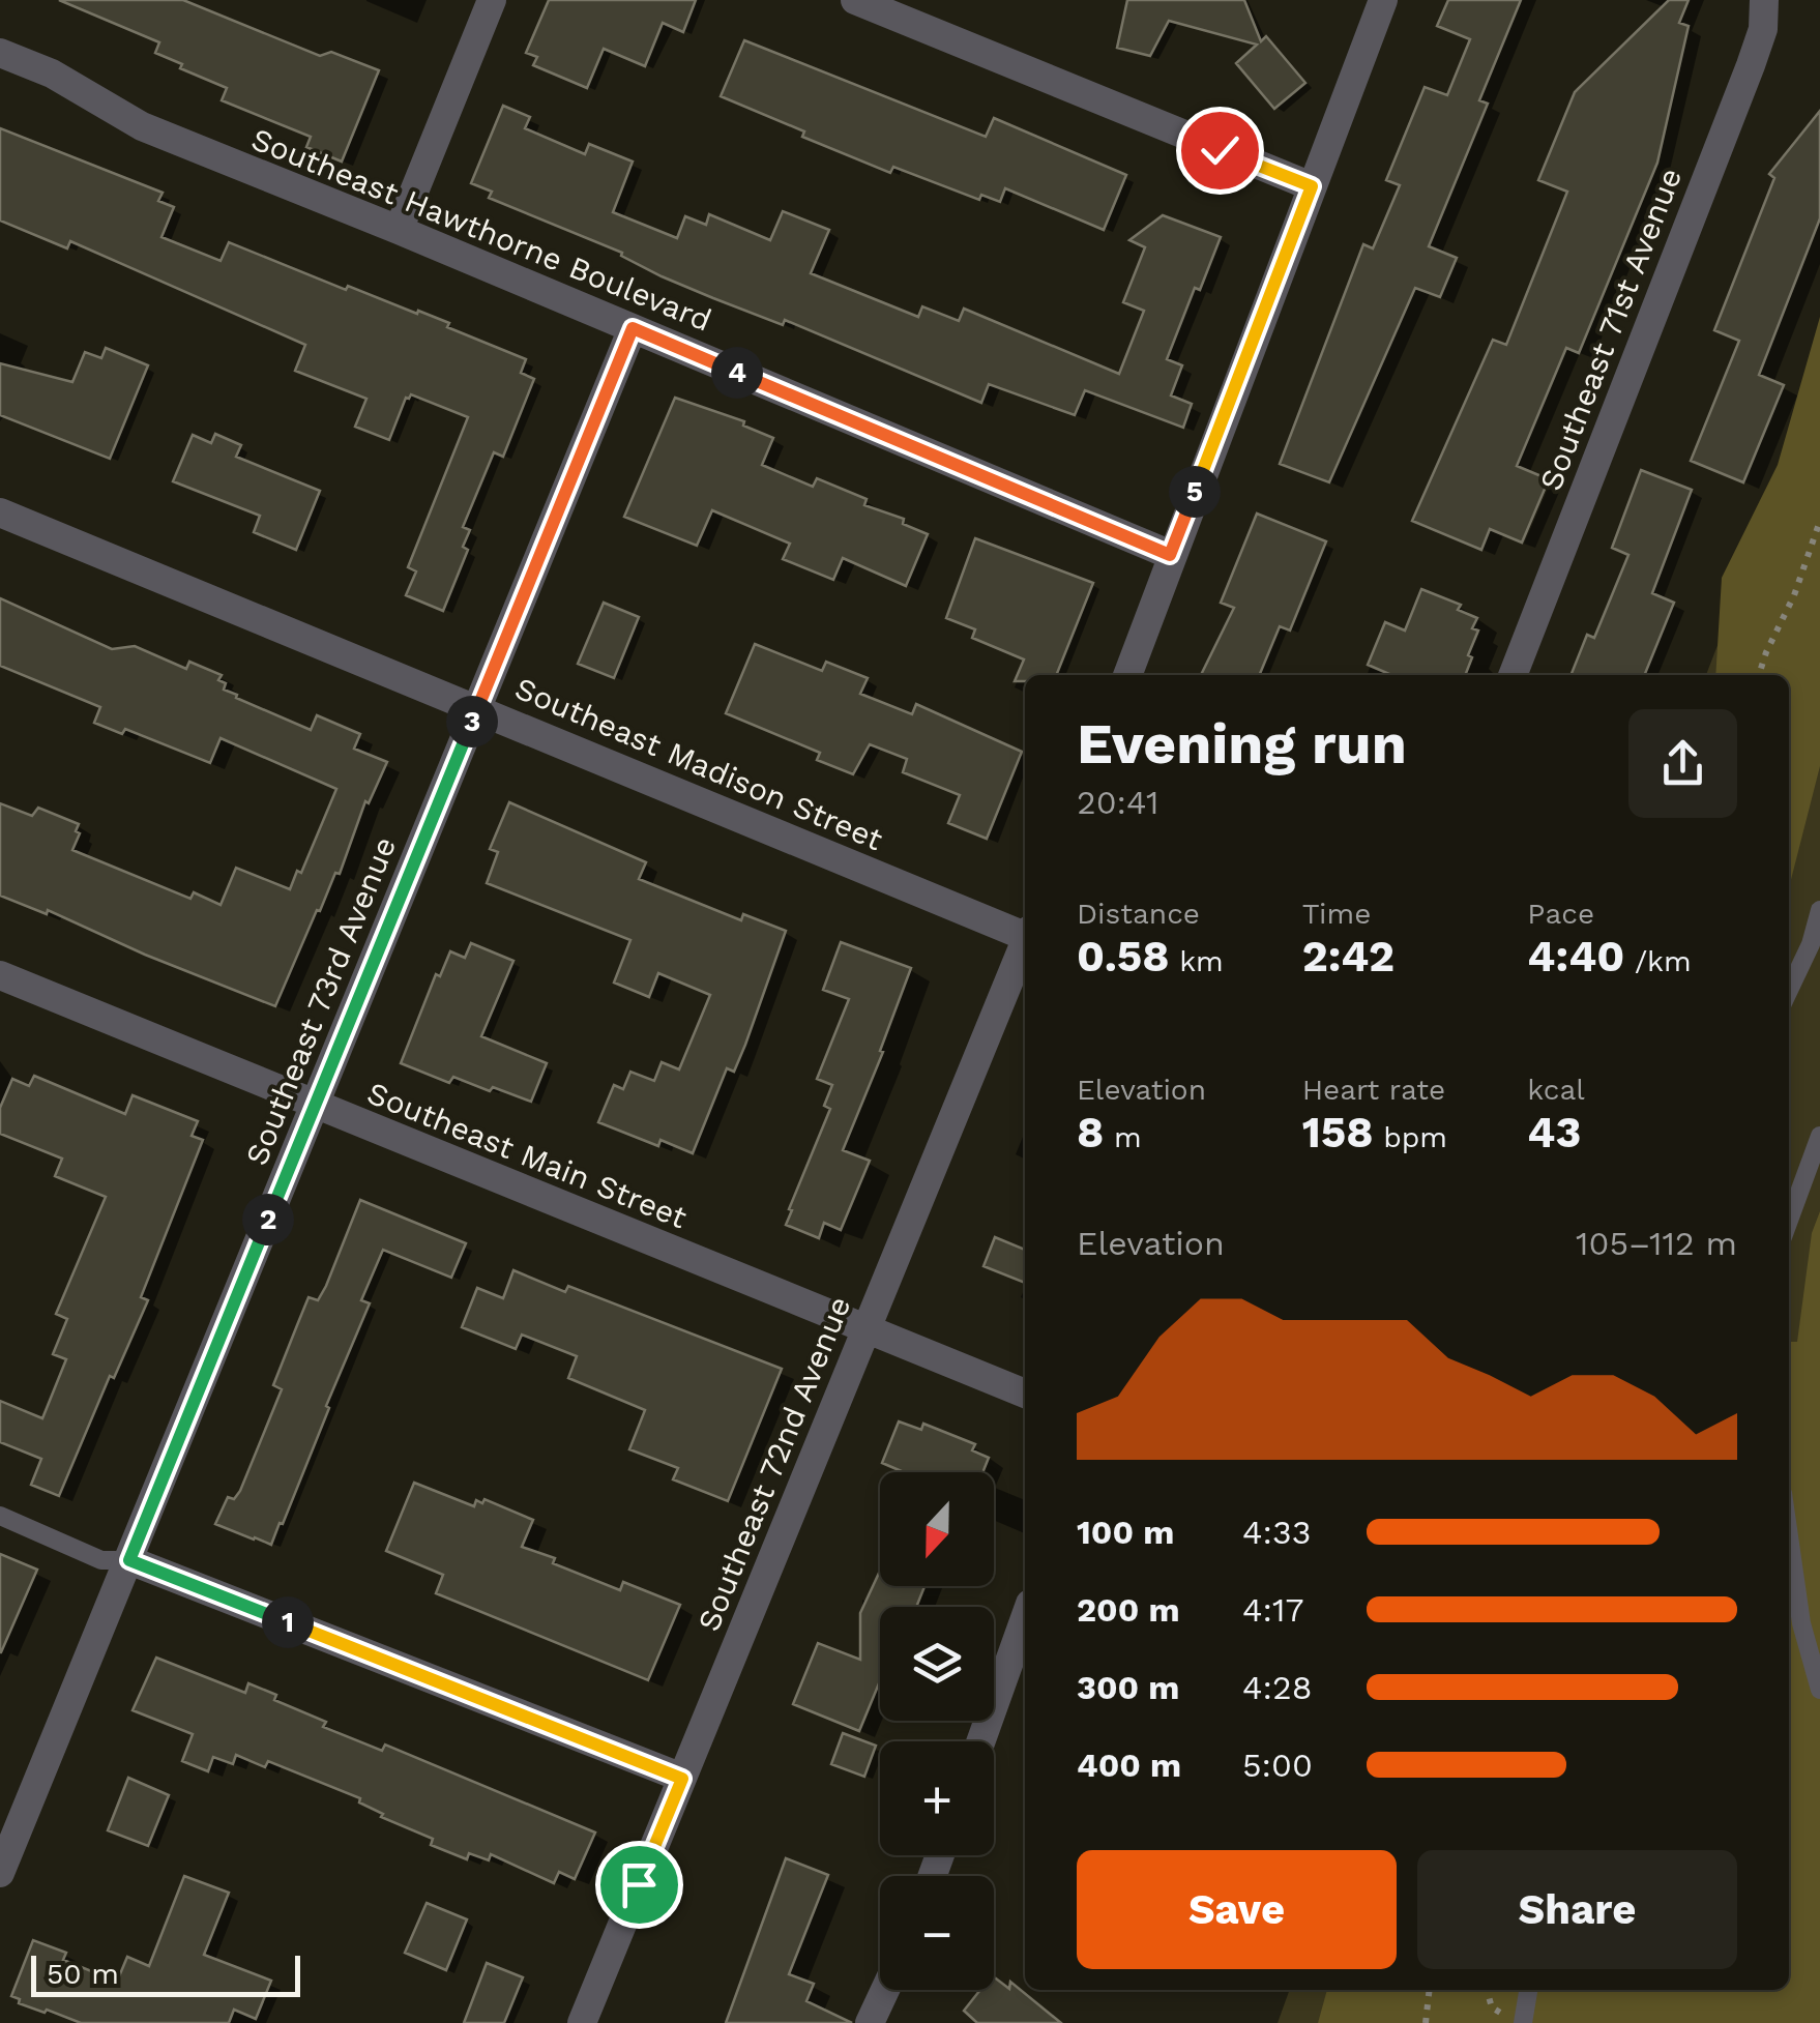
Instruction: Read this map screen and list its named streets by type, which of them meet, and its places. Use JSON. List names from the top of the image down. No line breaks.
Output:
{"streets":{"street":["Southeast Hawthorne Boulevard","Southeast 71st Avenue","Southeast Madison Street","Southeast 73rd Avenue","Southeast Main Street","Southeast 72nd Avenue"]},"crossings":[["Southeast Hawthorne Boulevard","Southeast 73rd Avenue"],["Southeast Madison Street","Southeast 73rd Avenue"],["Southeast 73rd Avenue","Southeast Main Street"],["Southeast Main Street","Southeast 72nd Avenue"]],"scale_bar":"50 m","north":"bottom","page":{"pins":["4","5","3","2","1"],"heading":["Evening run","20:41"],"stats":[["Distance","0.58 km"],["Time","2:42"],["Pace","4:40 /km"],["Elevation","8 m"],["Heart rate","158 bpm"],["kcal","43"]],"chart":["Elevation","105–112 m"],"map_buttons":["+","−"],"list":[{"name":"100 m","note":"4:33"},{"name":"200 m","note":"4:17"},{"name":"300 m","note":"4:28"},{"name":"400 m","note":"5:00"}],"buttons":["Save","Share"],"scale":"50 m"}}
